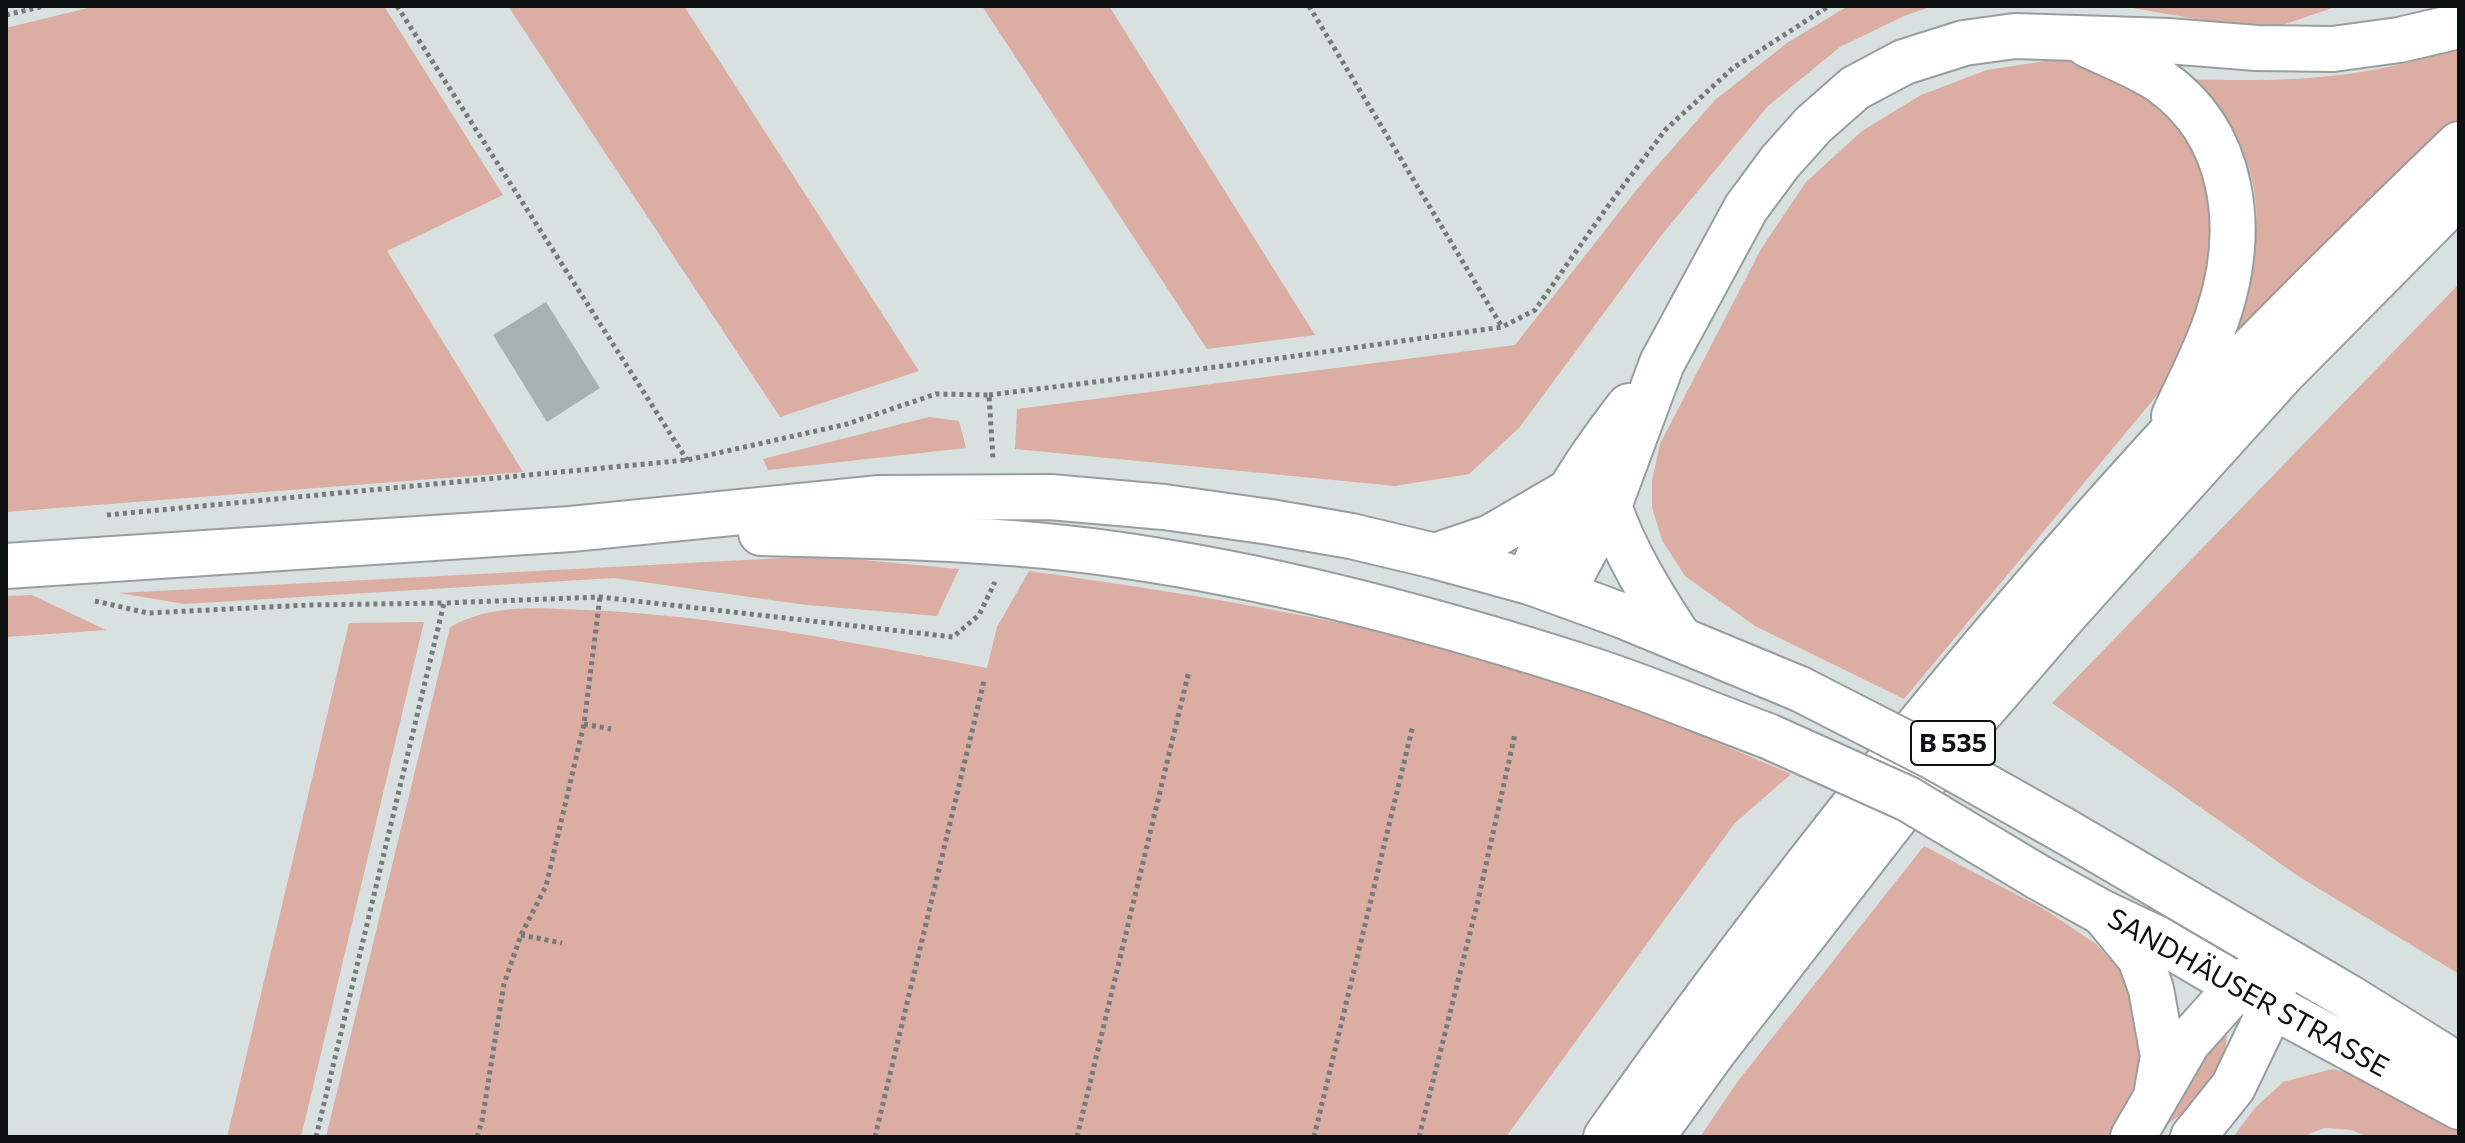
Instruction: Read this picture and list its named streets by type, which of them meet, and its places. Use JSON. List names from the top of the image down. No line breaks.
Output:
{"streets":{"main road":["B 535","SANDHÄUSER STRASSE"]}}
